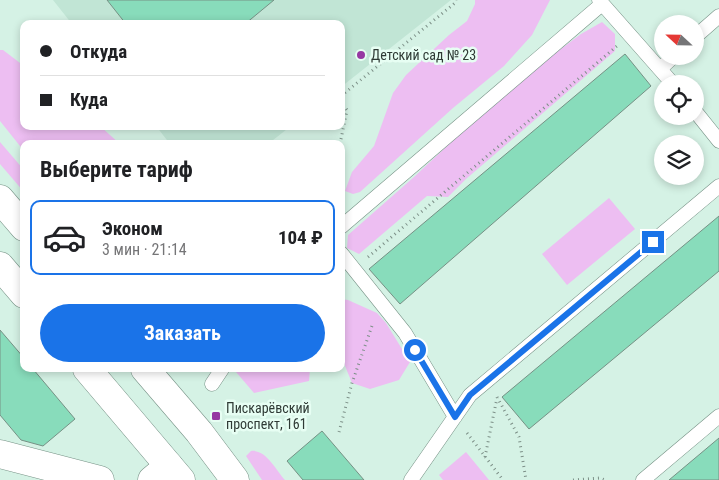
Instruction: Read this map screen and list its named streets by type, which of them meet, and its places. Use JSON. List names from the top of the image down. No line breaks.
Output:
{"places":{"other":["Детский сад № 23"],"transit":["Пискарёвский проспект, 161"]},"north":"left","page":{"banner":["Откуда","Куда"],"heading":"Выберите тариф","list":[{"name":"Эконом","note":"3 мин · 21:14","value":"104 ₽"}],"buttons":"Заказать"}}
